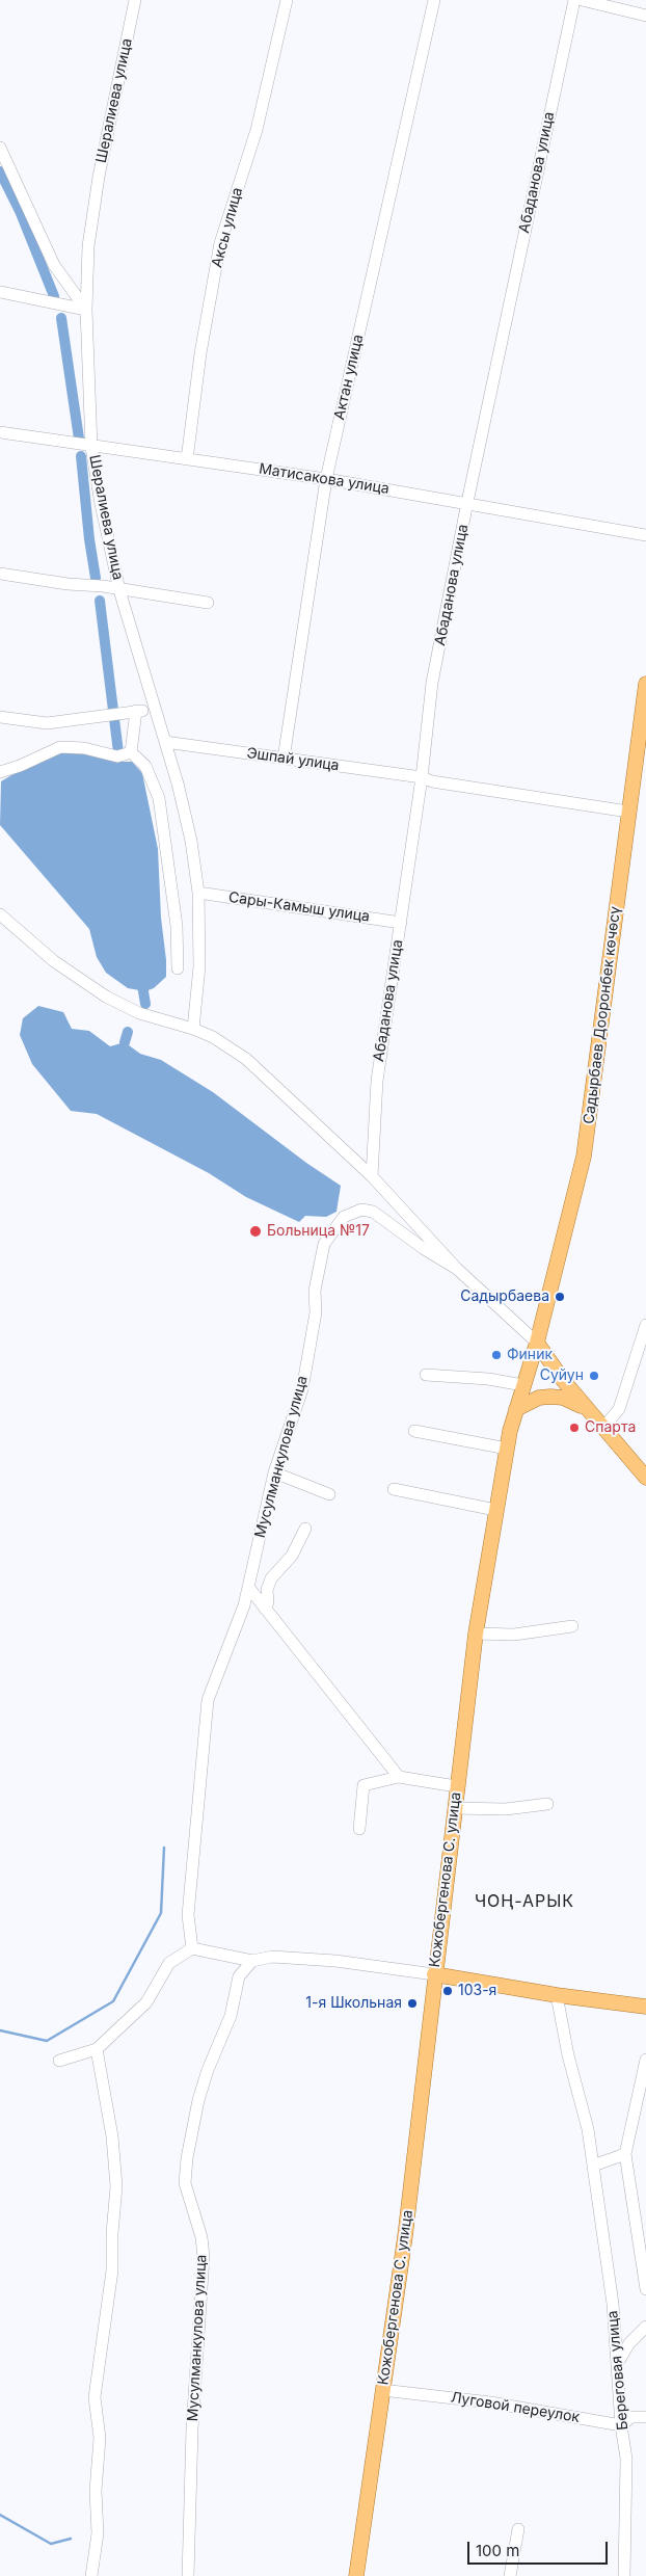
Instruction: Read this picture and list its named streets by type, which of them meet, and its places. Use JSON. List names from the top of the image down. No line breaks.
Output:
{"streets":{"main road":["Садырбаев Дооронбек көчөсү","Кожобергенова С. улица"],"street":["Шералиева улица","Абаданова улица","Аксы улица","Актан улица","Матисакова улица","Эшпай улица","Сары-Камыш улица","Мусулманкулова улица","Береговая улица","Луговой переулок"]},"crossings":[["Шералиева улица","Матисакова улица"],["Шералиева улица","Эшпай улица"],["Шералиева улица","Сары-Камыш улица"],["Абаданова улица","Матисакова улица"],["Абаданова улица","Эшпай улица"],["Абаданова улица","Сары-Камыш улица"],["Аксы улица","Матисакова улица"],["Актан улица","Матисакова улица"],["Актан улица","Эшпай улица"],["Эшпай улица","Садырбаев Дооронбек көчөсү"],["Садырбаев Дооронбек көчөсү","Кожобергенова С. улица"],["Кожобергенова С. улица","Луговой переулок"],["Береговая улица","Луговой переулок"]],"districts":["ЧОҢ-АРЫК"],"places":["Больница №17","Садырбаева","Финик","Суйун","Спарта","103-я","1-я Школьная"],"scale_bar":"100 m"}
